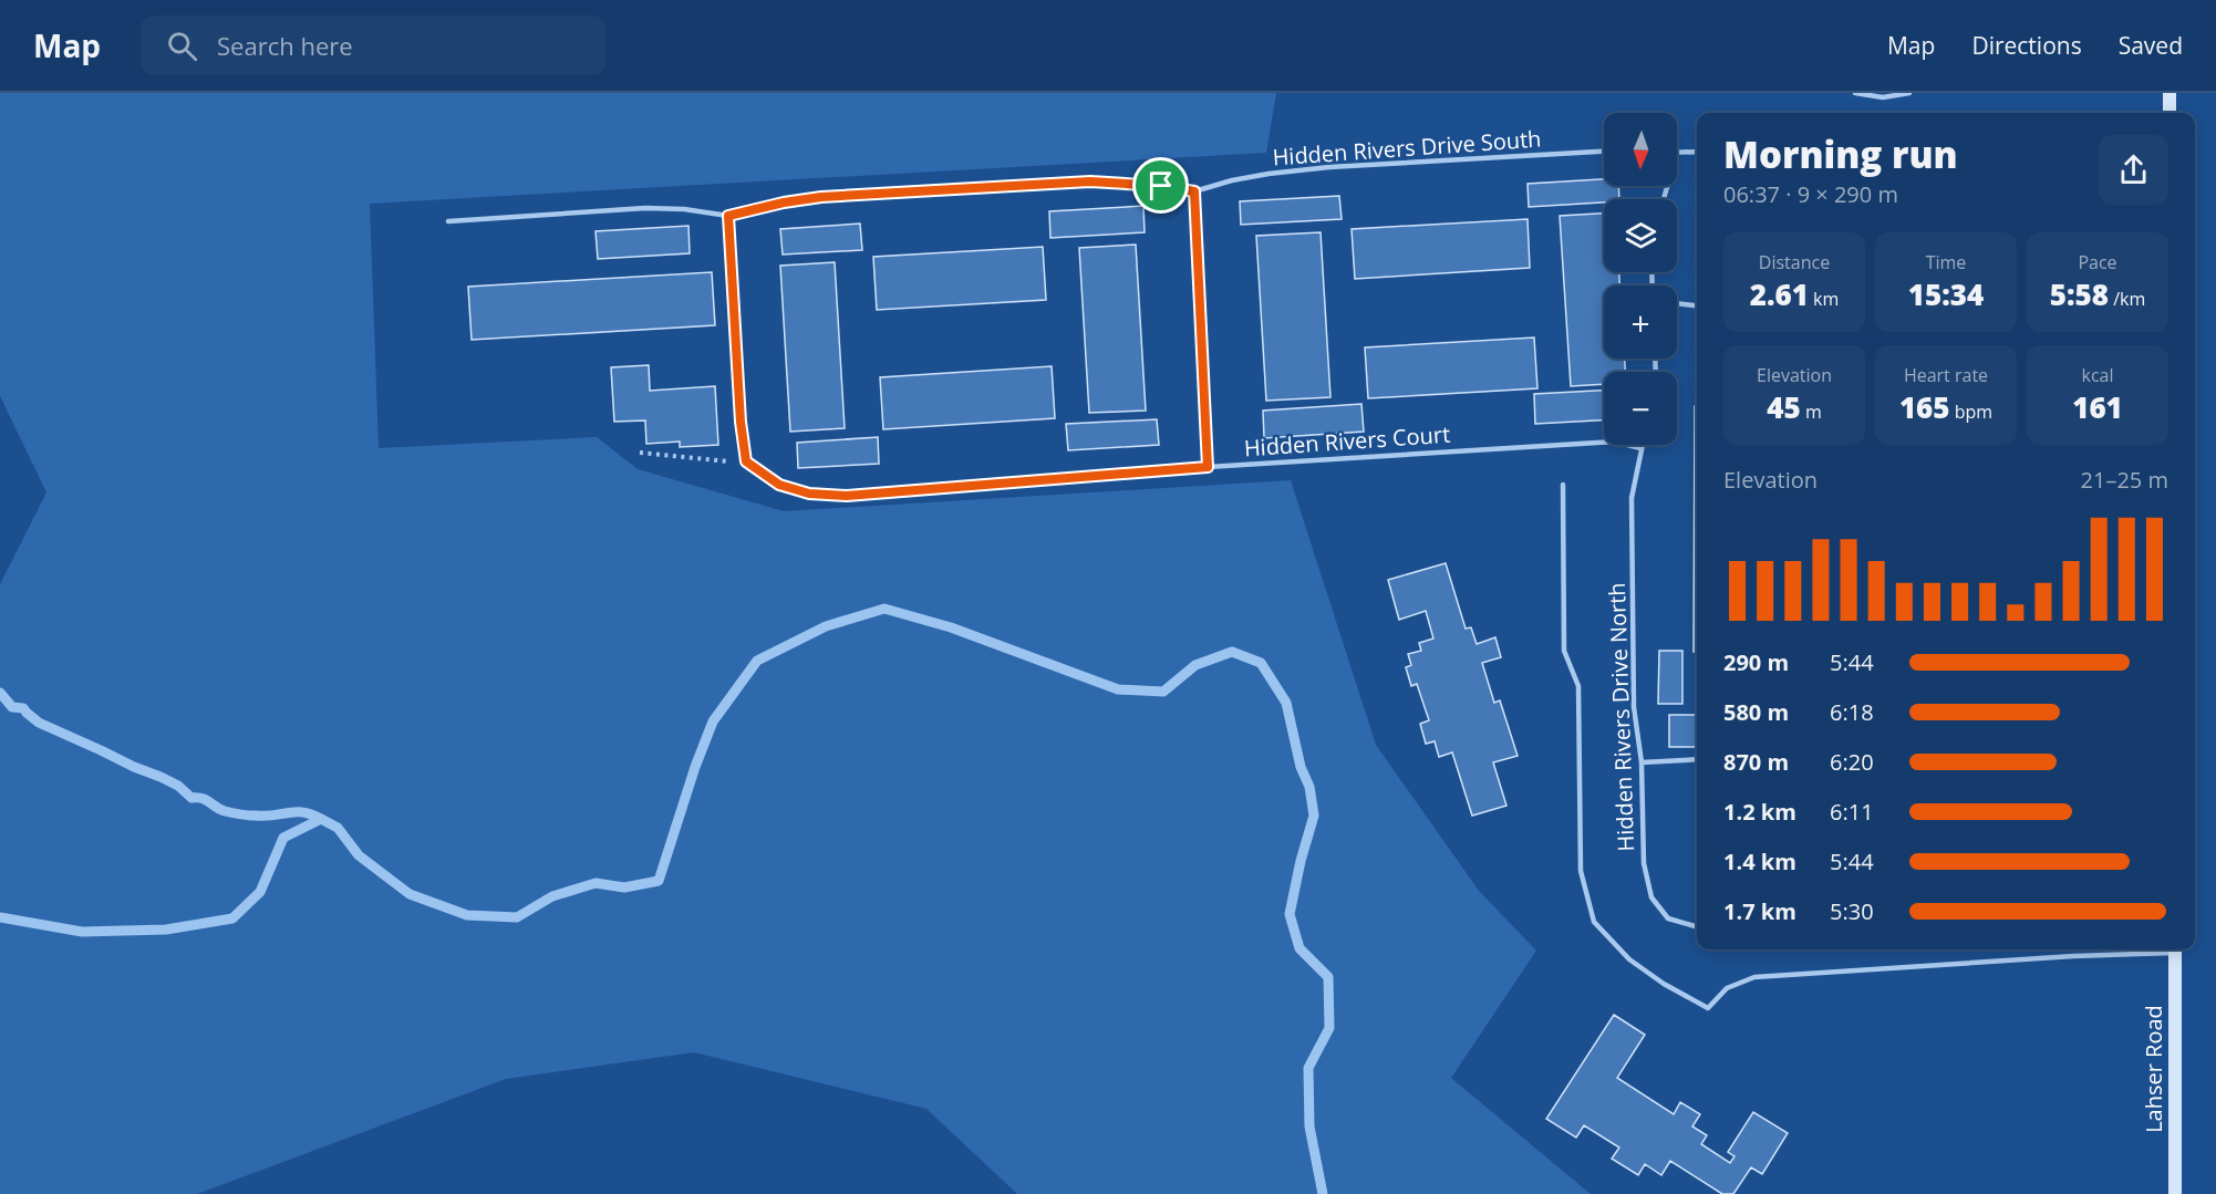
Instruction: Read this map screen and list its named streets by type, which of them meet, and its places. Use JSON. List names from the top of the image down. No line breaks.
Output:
{"streets":{"main road":["Lahser Road"],"lane":["Hidden Rivers Drive South","Hidden Rivers Court","Hidden Rivers Drive North"]},"crossings":[["Hidden Rivers Drive South","Hidden Rivers Court"],["Hidden Rivers Court","Hidden Rivers Drive North"]],"north":"bottom","page":{"header":"Map","search":"Search here","nav":["Map","Directions","Saved"],"map_buttons":["+","−"],"heading":["Morning run","06:37 · 9 × 290 m"],"stats":[["Distance","2.61 km"],["Time","15:34"],["Pace","5:58 /km"],["Elevation","45 m"],["Heart rate","165 bpm"],["kcal","161"]],"chart":["Elevation","21–25 m"],"list":[{"name":"290 m","note":"5:44"},{"name":"580 m","note":"6:18"},{"name":"870 m","note":"6:20"},{"name":"1.2 km","note":"6:11"},{"name":"1.4 km","note":"5:44"},{"name":"1.7 km","note":"5:30"}]}}
